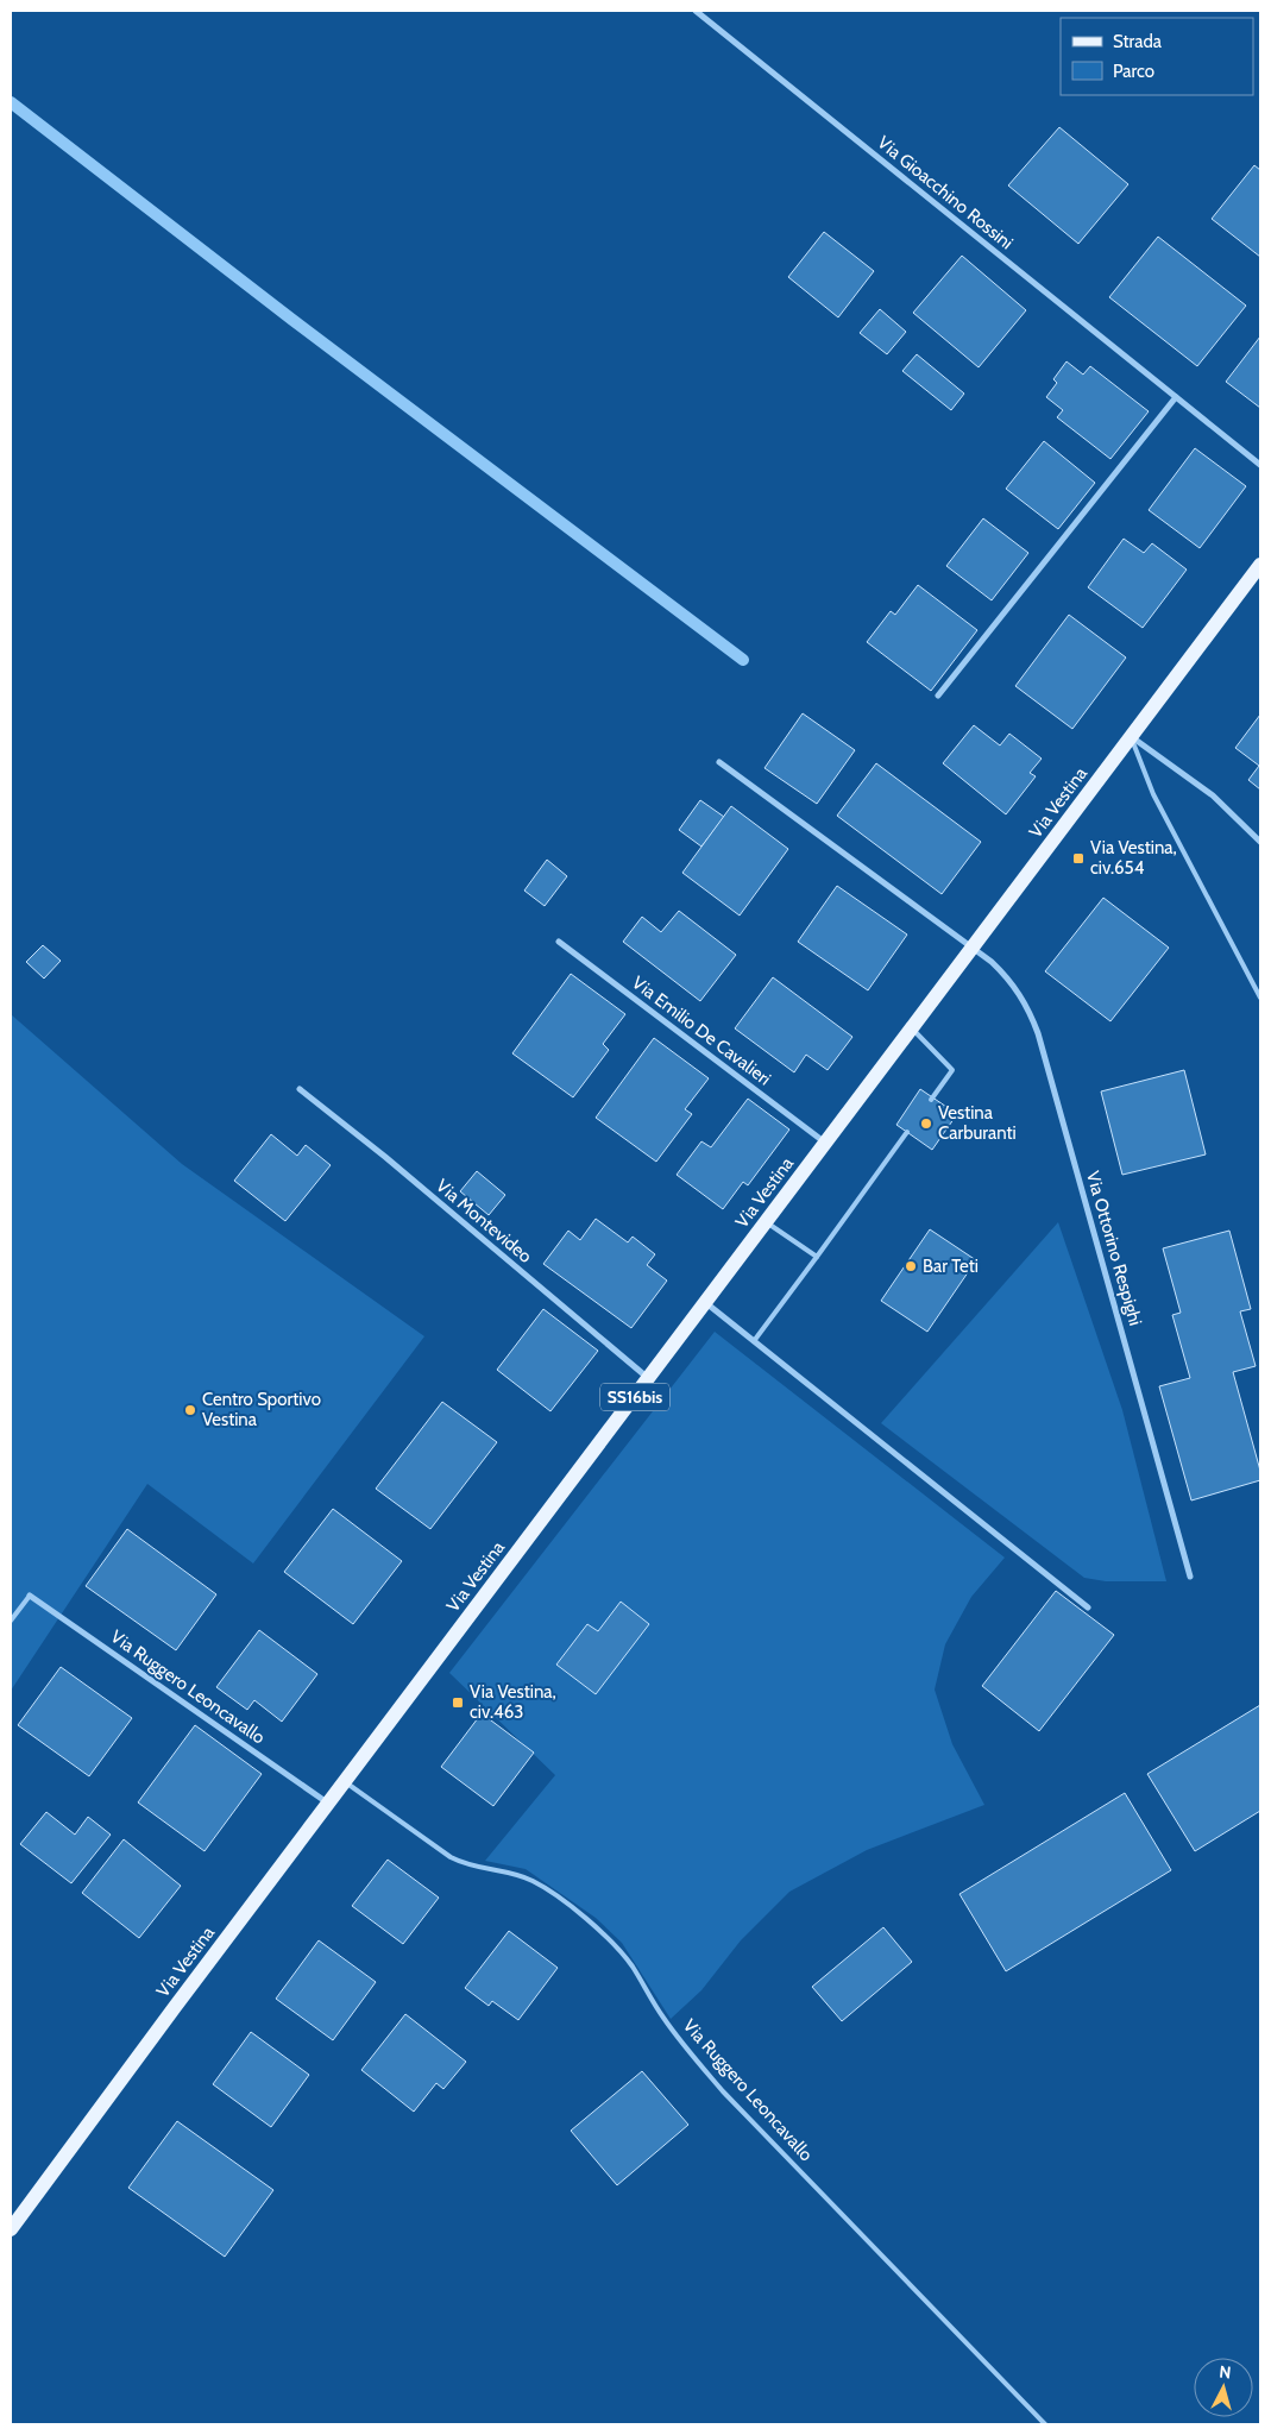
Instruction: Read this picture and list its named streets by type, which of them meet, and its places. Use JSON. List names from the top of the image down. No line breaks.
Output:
{"streets":{"main road":["Via Vestina","SS16bis"],"street":["Via Gioacchino Rossini","Via Emilio De Cavalieri","Via Montevideo","Via Ottorino Respighi","Via Ruggero Leoncavallo"]},"crossings":[["Via Vestina","Via Emilio De Cavalieri"],["Via Vestina","Via Montevideo"],["Via Vestina","Via Ottorino Respighi"],["Via Vestina","Via Ruggero Leoncavallo"]],"places":{"transit":["Via Vestina, civ.654","Via Vestina, civ.463"],"other":["Vestina Carburanti","Bar Teti","Centro Sportivo Vestina"]},"legend":["Strada","Parco"],"north":"top"}
